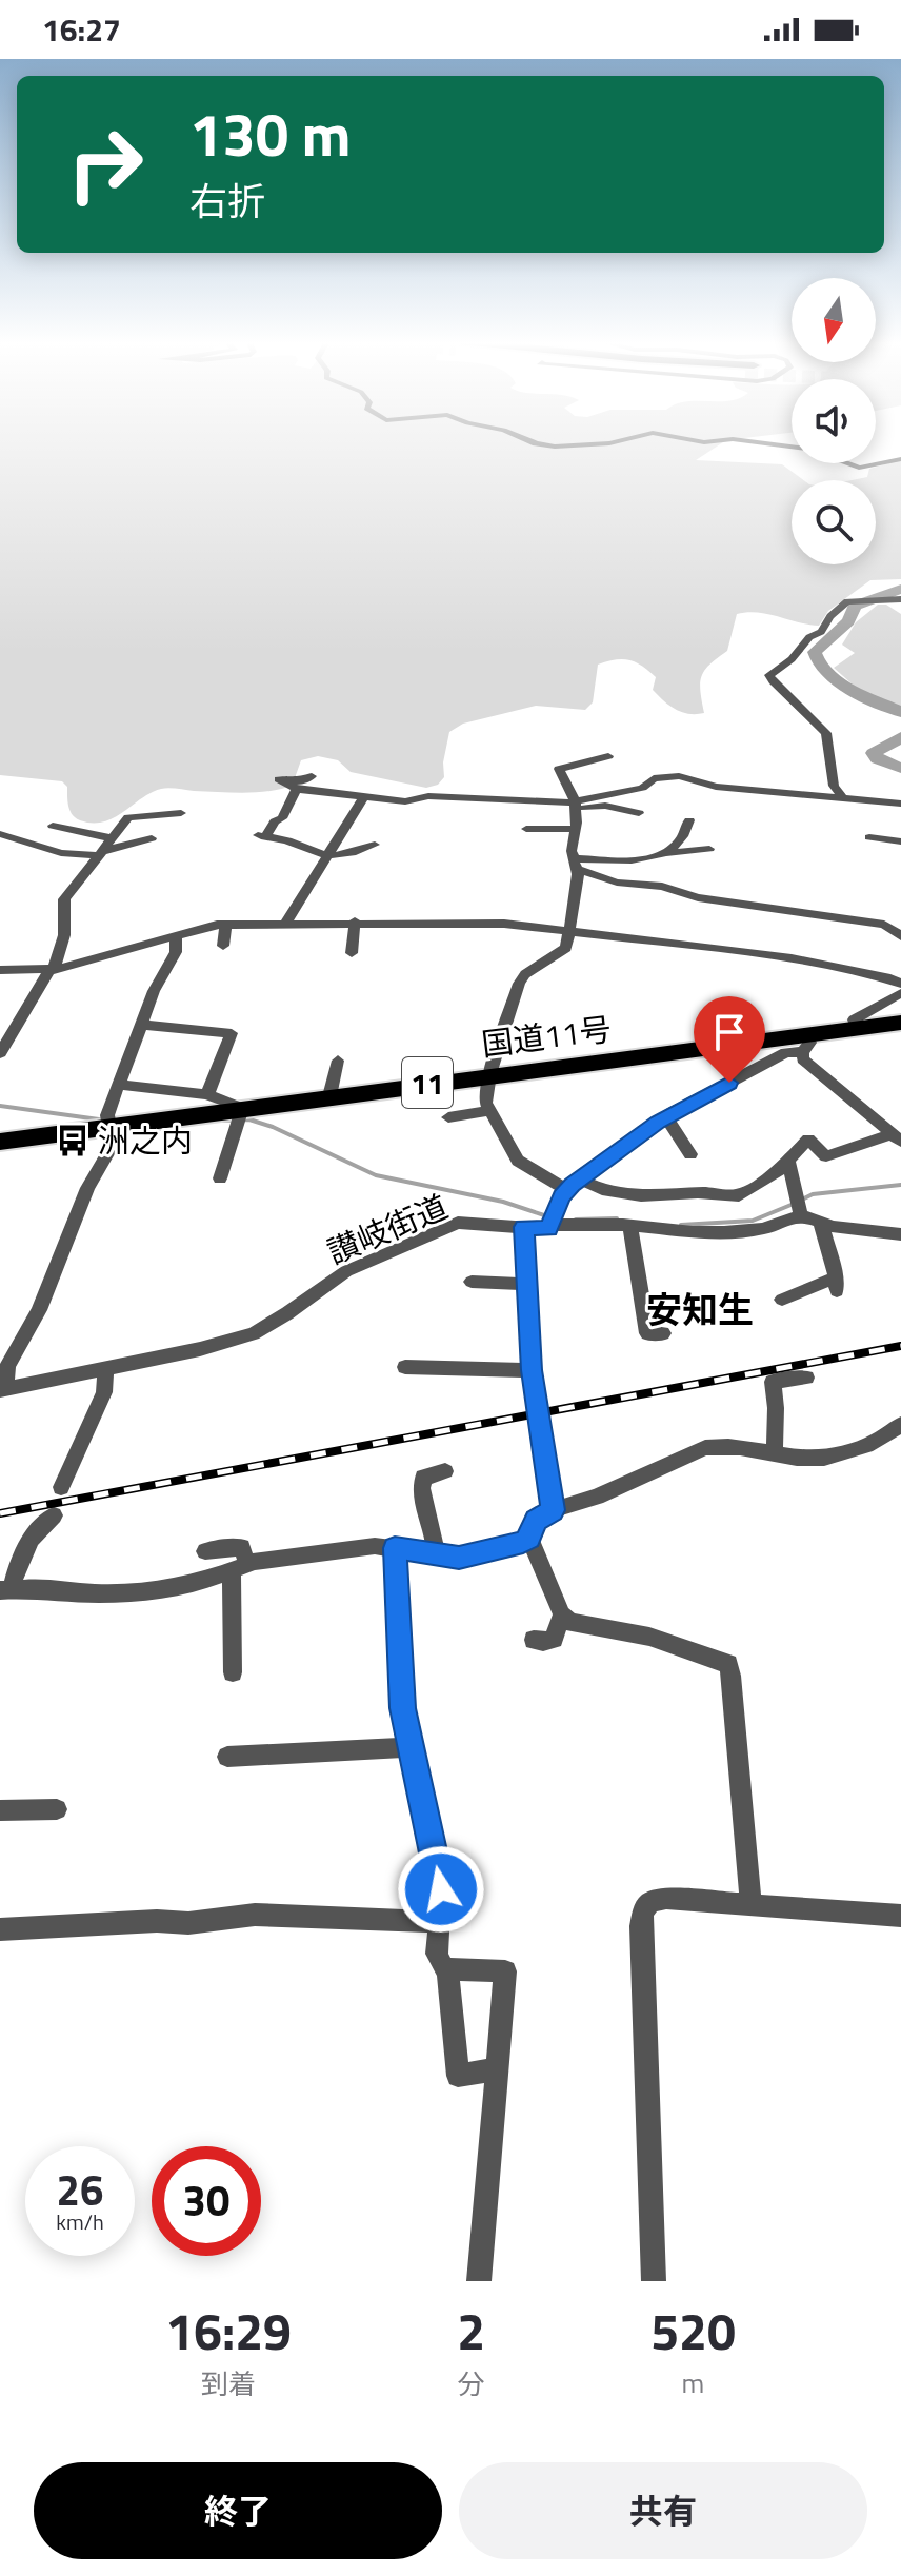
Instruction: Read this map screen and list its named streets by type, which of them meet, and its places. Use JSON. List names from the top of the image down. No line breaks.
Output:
{"streets":{"highway":["国道11号","11"],"street":["讃岐街道"]},"districts":["安知生"],"places":{"bus stop":["洲之内"]},"north":"bottom","page":{"status":"16:27","turn":["130 m","右折"],"speed":"26 km/h","limit":"30","eta":["16:29","到着","2","分","520","m"],"buttons":["終了","共有"]}}
